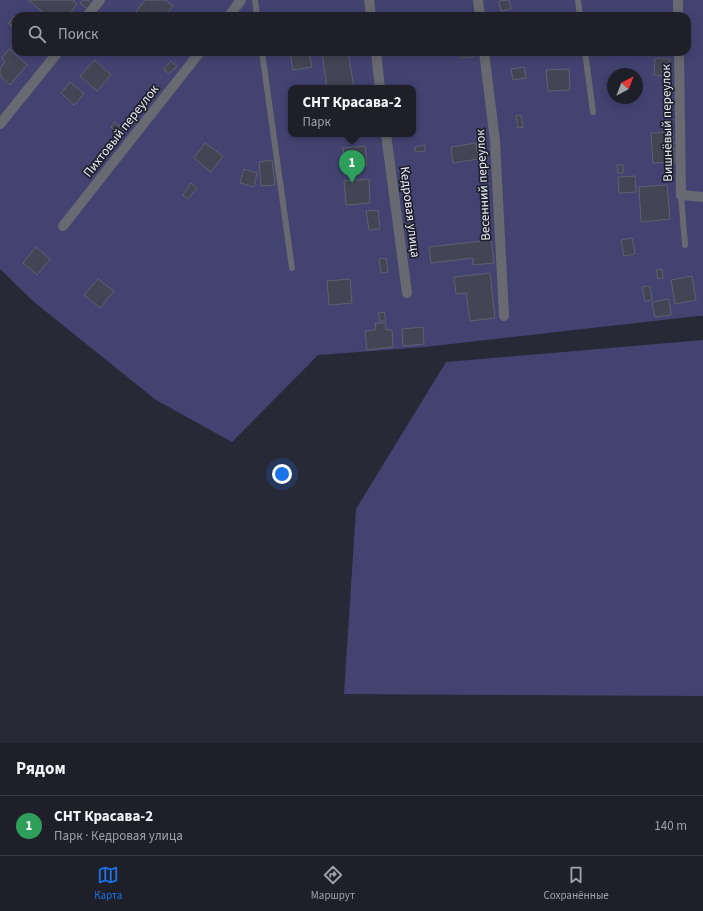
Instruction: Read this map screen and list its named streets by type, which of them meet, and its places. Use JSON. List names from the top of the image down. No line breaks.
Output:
{"streets":{"street":["Вишнёвый переулок","Пихтовый переулок","Весенний переулок","Кедровая улица"]},"north":"top right","page":{"search":"Поиск","popup":["СНТ Красава-2","Парк"],"pins":"1","heading":"Рядом","list":[{"mark":"1","name":"СНТ Красава-2","note":"Парк · Кедровая улица","value":"140 m"}],"nav":["Карта","Маршрут","Сохранённые"]}}
